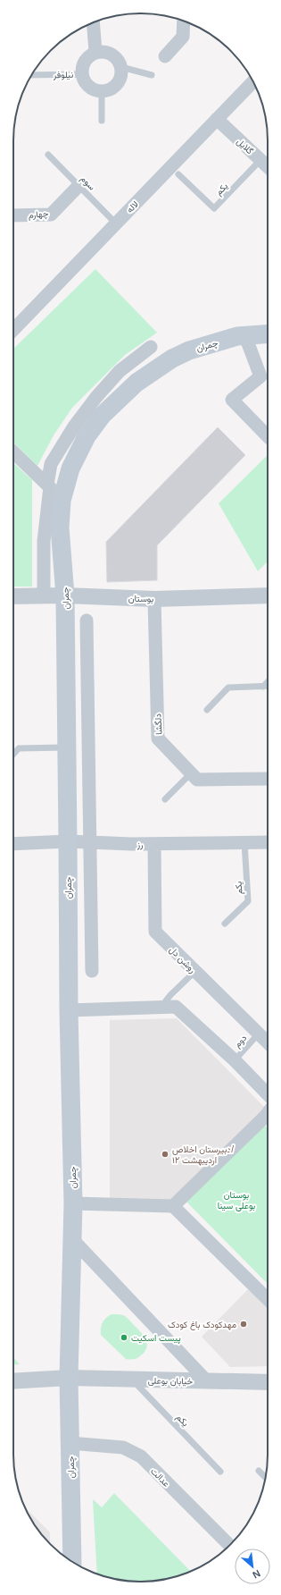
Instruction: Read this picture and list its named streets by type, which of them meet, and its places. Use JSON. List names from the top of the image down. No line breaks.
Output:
{"streets":{"main road":["چمران"],"street":["گلایل","لاله","چهارم","بوستان","دلگشا","رز","روشن دل","خیابان بوعلی","عدالت"],"lane":["نیلوفر","سوم","یکم","دوم"]},"crossings":[["گلایل","لاله"],["سوم","لاله"],["سوم","چهارم"],["یکم","رز"],["یکم","خیابان بوعلی"],["چمران","بوستان"],["چمران","رز"],["چمران","خیابان بوعلی"],["چمران","عدالت"],["بوستان","دلگشا"],["رز","روشن دل"],["روشن دل","دوم"]],"parks":["بوستان بوعلی سینا"],"places":["دبیرستان اخلاص/ ۱۲ اردیبهشت","مهدکودک باغ کودک","پیست اسکیت"],"north":"bottom right"}
